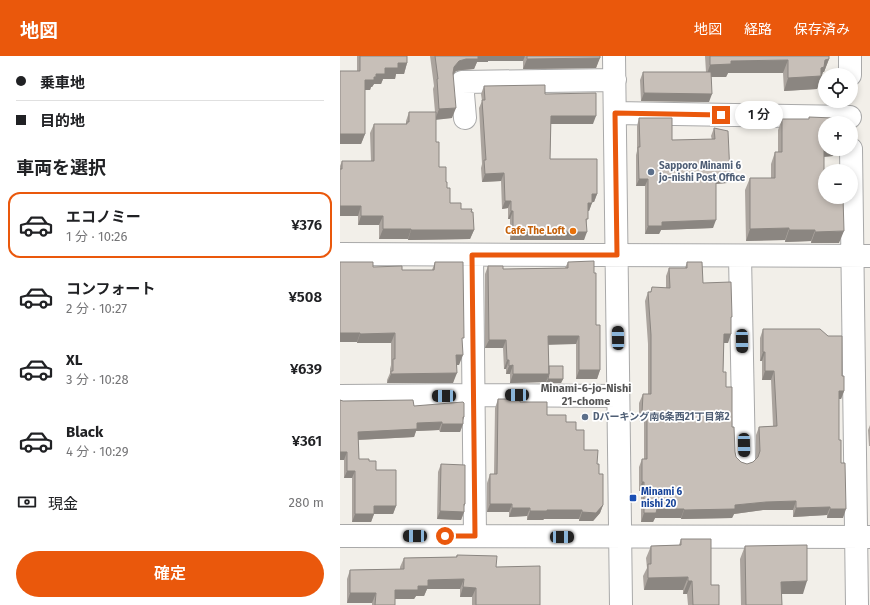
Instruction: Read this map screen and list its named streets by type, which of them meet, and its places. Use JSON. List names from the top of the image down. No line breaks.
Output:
{"districts":["Minami-6-jo-Nishi 21-chome"],"places":{"other":["Sapporo Minami 6 jo-nishi Post Office","Cafe The Loft","Dパーキング南6条西21丁目第2"],"transit":["Minami 6 nishi 20"]},"page":{"header":"地図","nav":["地図","経路","保存済み"],"banner":["乗車地","目的地"],"map_buttons":["+","−"],"bubble":"1 分","heading":"車両を選択","list":[{"name":"エコノミー","note":"1 分 · 10:26","value":"¥376"},{"name":"コンフォート","note":"2 分 · 10:27","value":"¥508"},{"name":"XL","note":"3 分 · 10:28","value":"¥639"},{"name":"Black","note":"4 分 · 10:29","value":"¥361"}],"pay":["現金","280 m"],"buttons":"確定"}}
